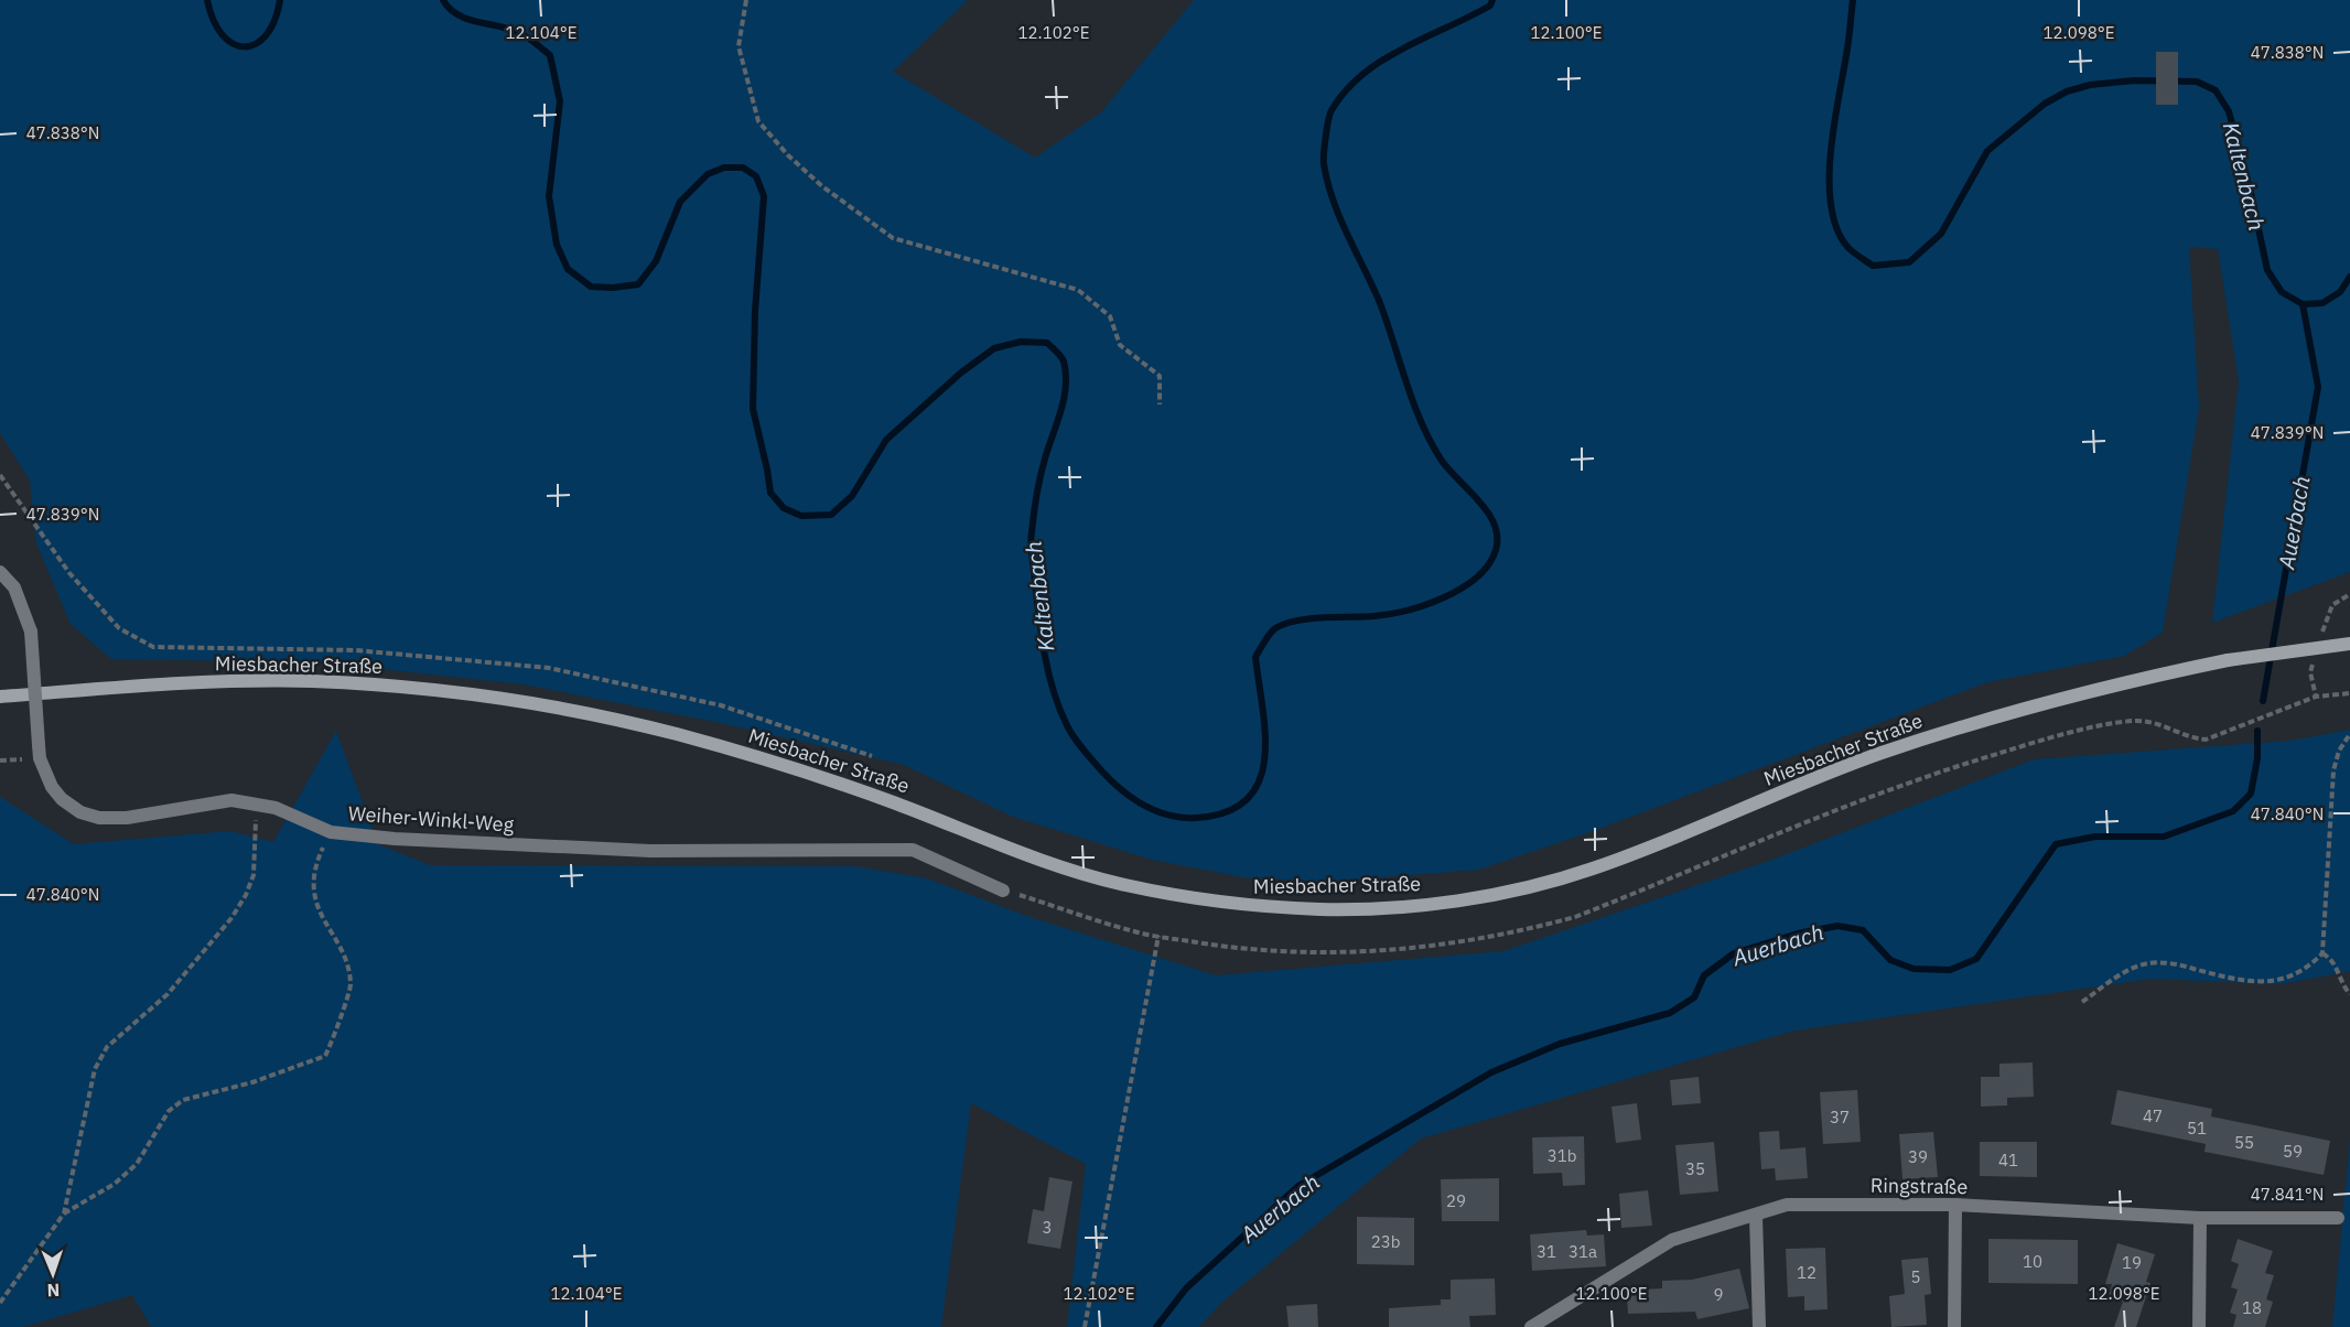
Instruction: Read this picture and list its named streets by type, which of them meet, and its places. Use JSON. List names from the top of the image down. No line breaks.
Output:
{"streets":{"main road":["Miesbacher Straße"],"street":["Weiher-Winkl-Weg","Ringstraße"]},"water":["Kaltenbach","Auerbach"],"house_numbers":["47","37","51","55","59","31b","39","41","35","29","3","23b","31","31a","10","19","12","5","9","18"],"north":"bottom","coordinates":["12.104°E","12.102°E","12.100°E","12.098°E","47.838°N","47.839°N","47.840°N","47.841°N"]}
